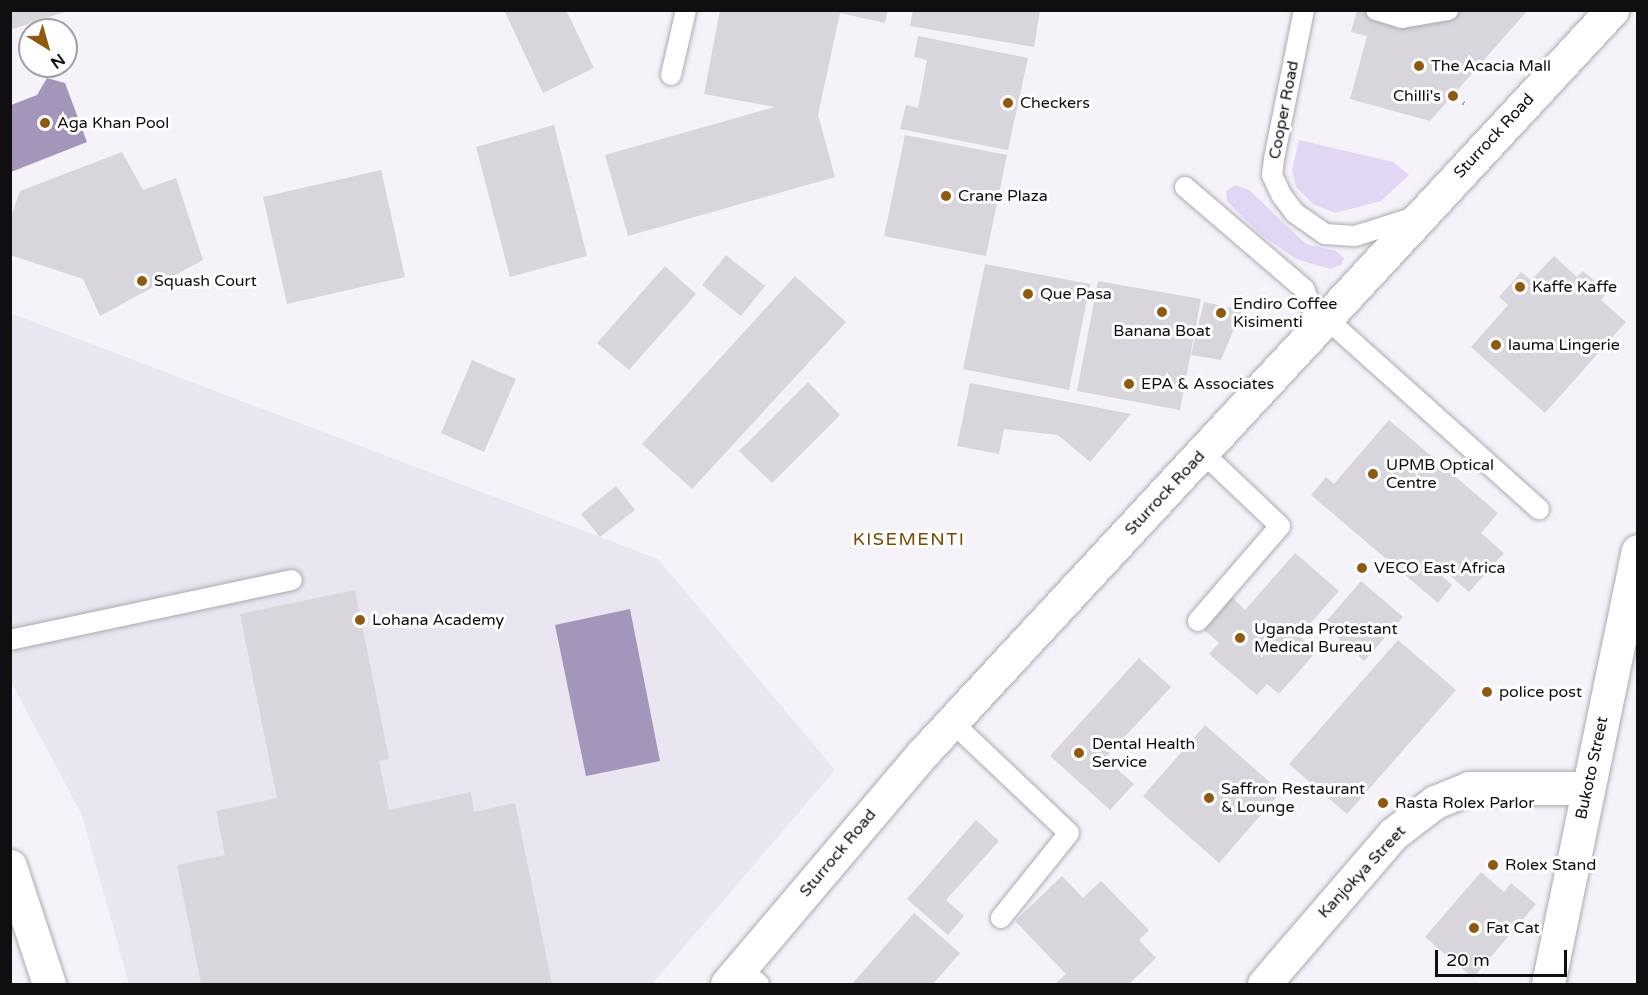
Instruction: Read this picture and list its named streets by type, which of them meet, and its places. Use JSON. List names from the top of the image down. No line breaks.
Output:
{"streets":{"street":["Sturrock Road","Bukoto Street","Kanjokya Street"],"lane":["Cooper Road"]},"crossings":[["Cooper Road","Sturrock Road"],["Bukoto Street","Kanjokya Street"]],"districts":["KISEMENTI"],"places":["The Acacia Mall","Chilli's","Checkers","Aga Khan Pool","Crane Plaza","Squash Court","Kaffe Kaffe","Que Pasa","Banana Boat","Endiro Coffee Kisimenti","lauma Lingerie","EPA & Associates","UPMB Optical Centre","VECO East Africa","Lohana Academy","Uganda Protestant Medical Bureau","police post","Dental Health Service","Saffron Restaurant & Lounge","Rasta Rolex Parlor","Rolex Stand","Fat Cat"],"scale_bar":"20 m","north":"bottom right"}
